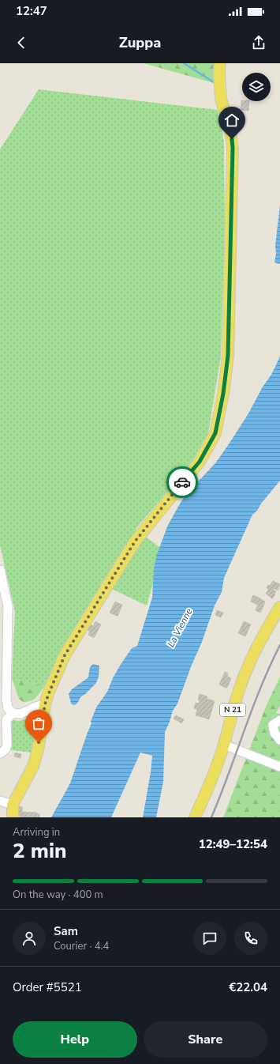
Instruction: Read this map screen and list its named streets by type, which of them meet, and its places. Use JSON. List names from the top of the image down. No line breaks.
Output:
{"streets":{"main road":["N 21"]},"water":["La Vienne"],"page":{"status":"12:47","header":"Zuppa","heading":["2 min","Arriving in","12:49–12:54"],"panel":["Sam","Courier · 4.4","Order #5521","€22.04"],"bar":"On the way · 400 m","buttons":["Help","Share"]}}
